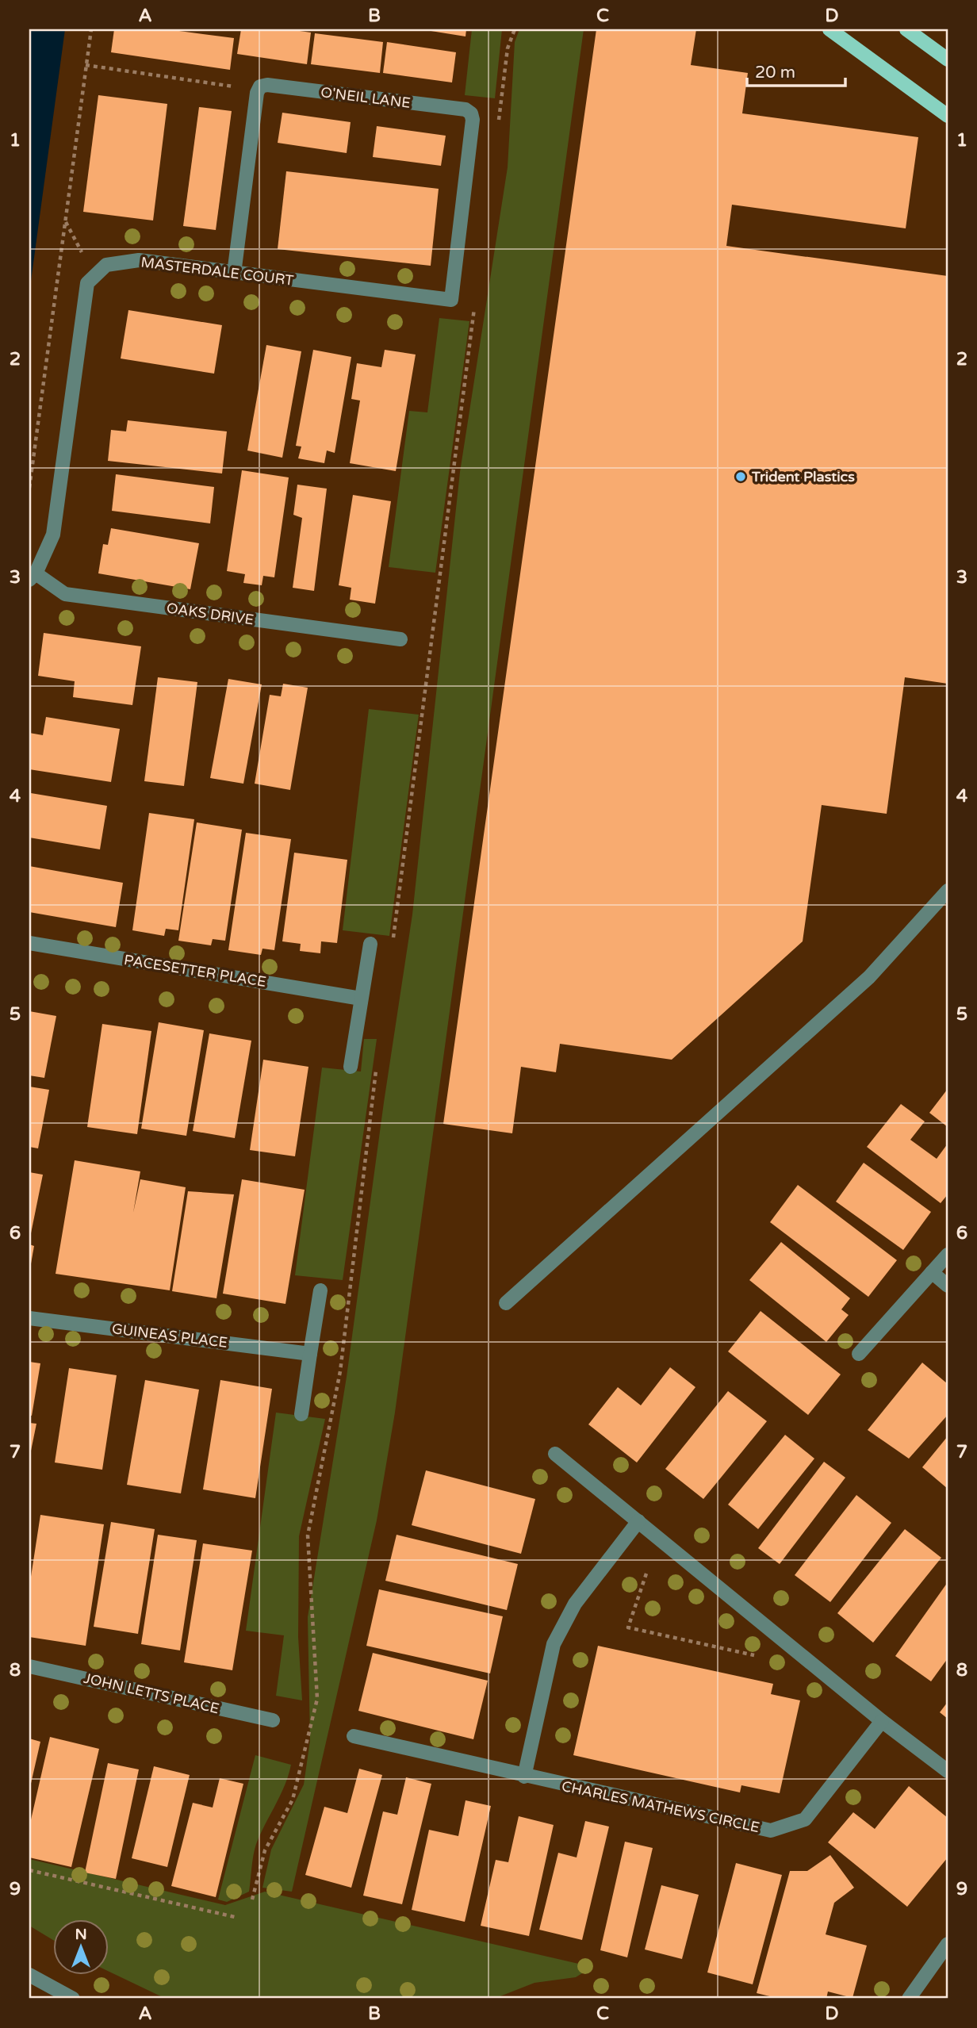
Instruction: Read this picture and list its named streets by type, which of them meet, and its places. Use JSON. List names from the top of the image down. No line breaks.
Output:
{"streets":{"street":["O'NEIL LANE","MASTERDALE COURT","OAKS DRIVE","PACESETTER PLACE","GUINEAS PLACE","JOHN LETTS PLACE","CHARLES MATHEWS CIRCLE"]},"crossings":[["O'NEIL LANE","MASTERDALE COURT"],["MASTERDALE COURT","OAKS DRIVE"]],"places":["Trident Plastics"],"scale_bar":"20 m","north":"top","grid":{"columns":["A","B","C","D"],"rows":["1","2","3","4","5","6","7","8","9"]}}
